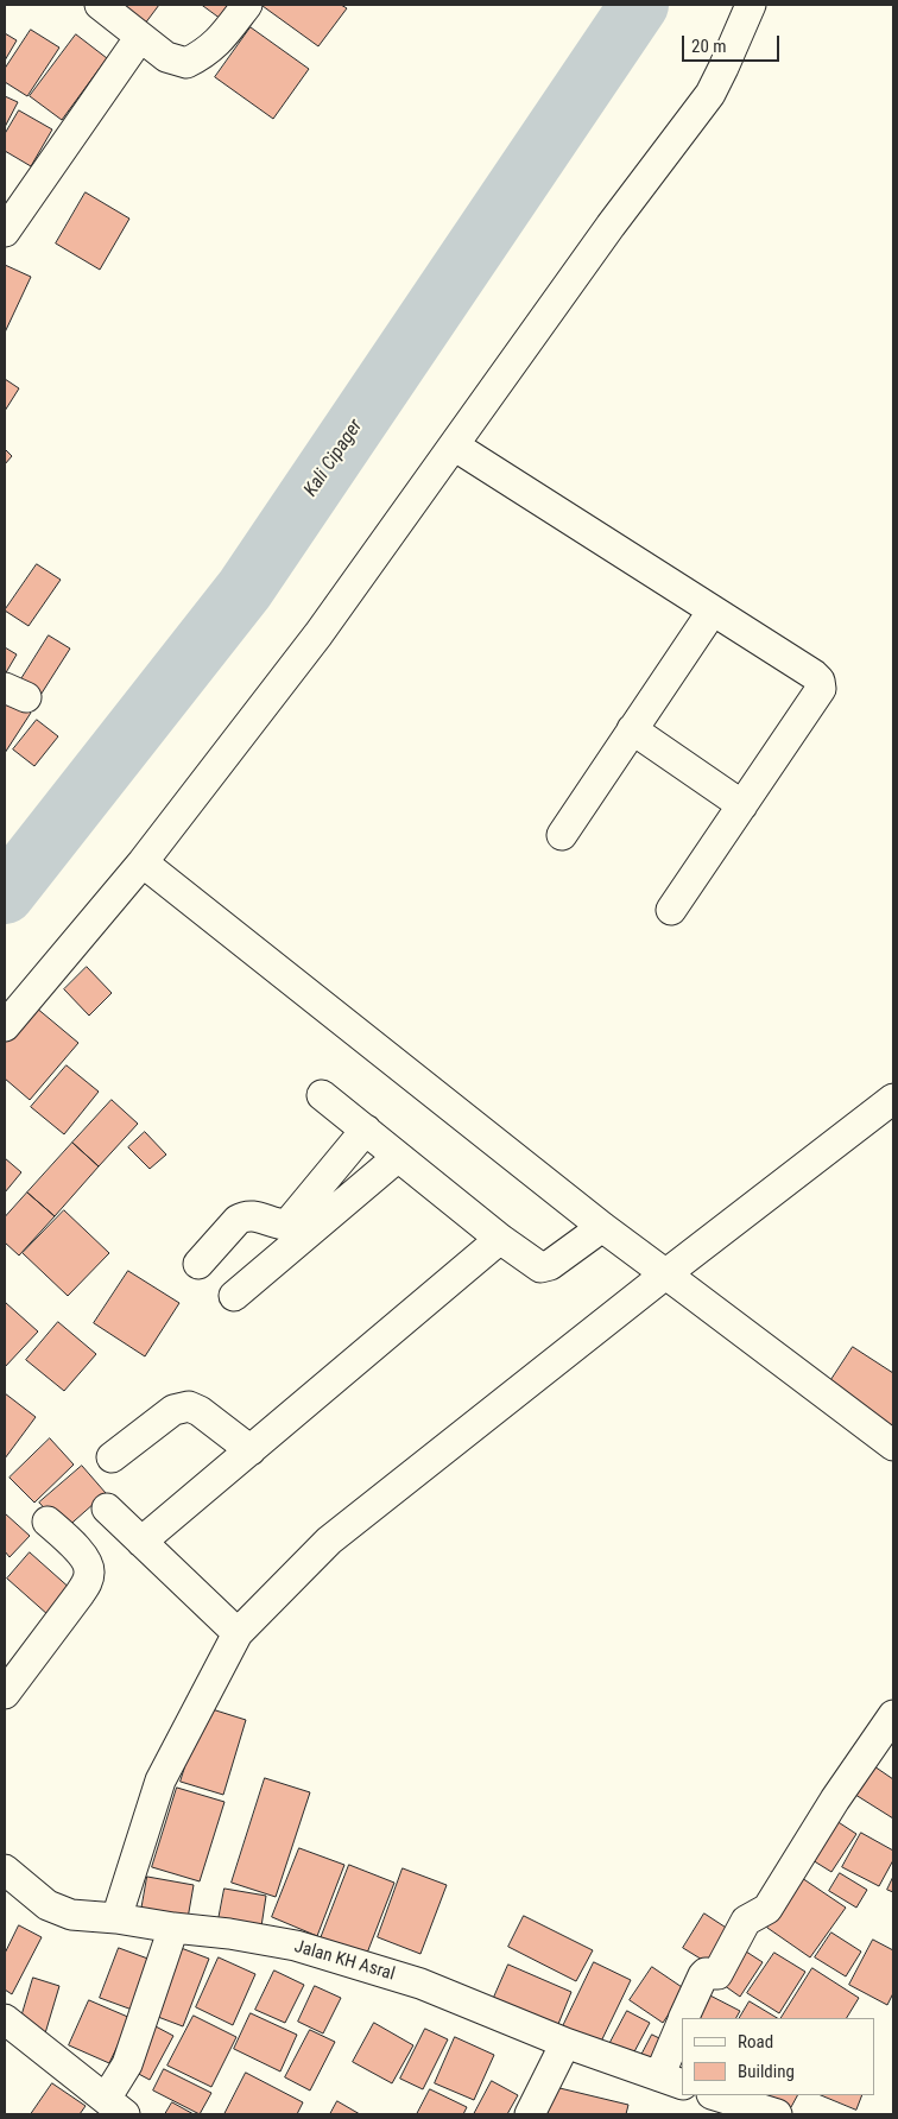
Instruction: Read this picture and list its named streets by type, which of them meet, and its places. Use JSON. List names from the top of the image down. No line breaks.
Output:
{"streets":{"street":["Jalan KH Asral"]},"water":["Kali Cipager"],"legend":["Road","Building"],"scale_bar":"20 m"}
